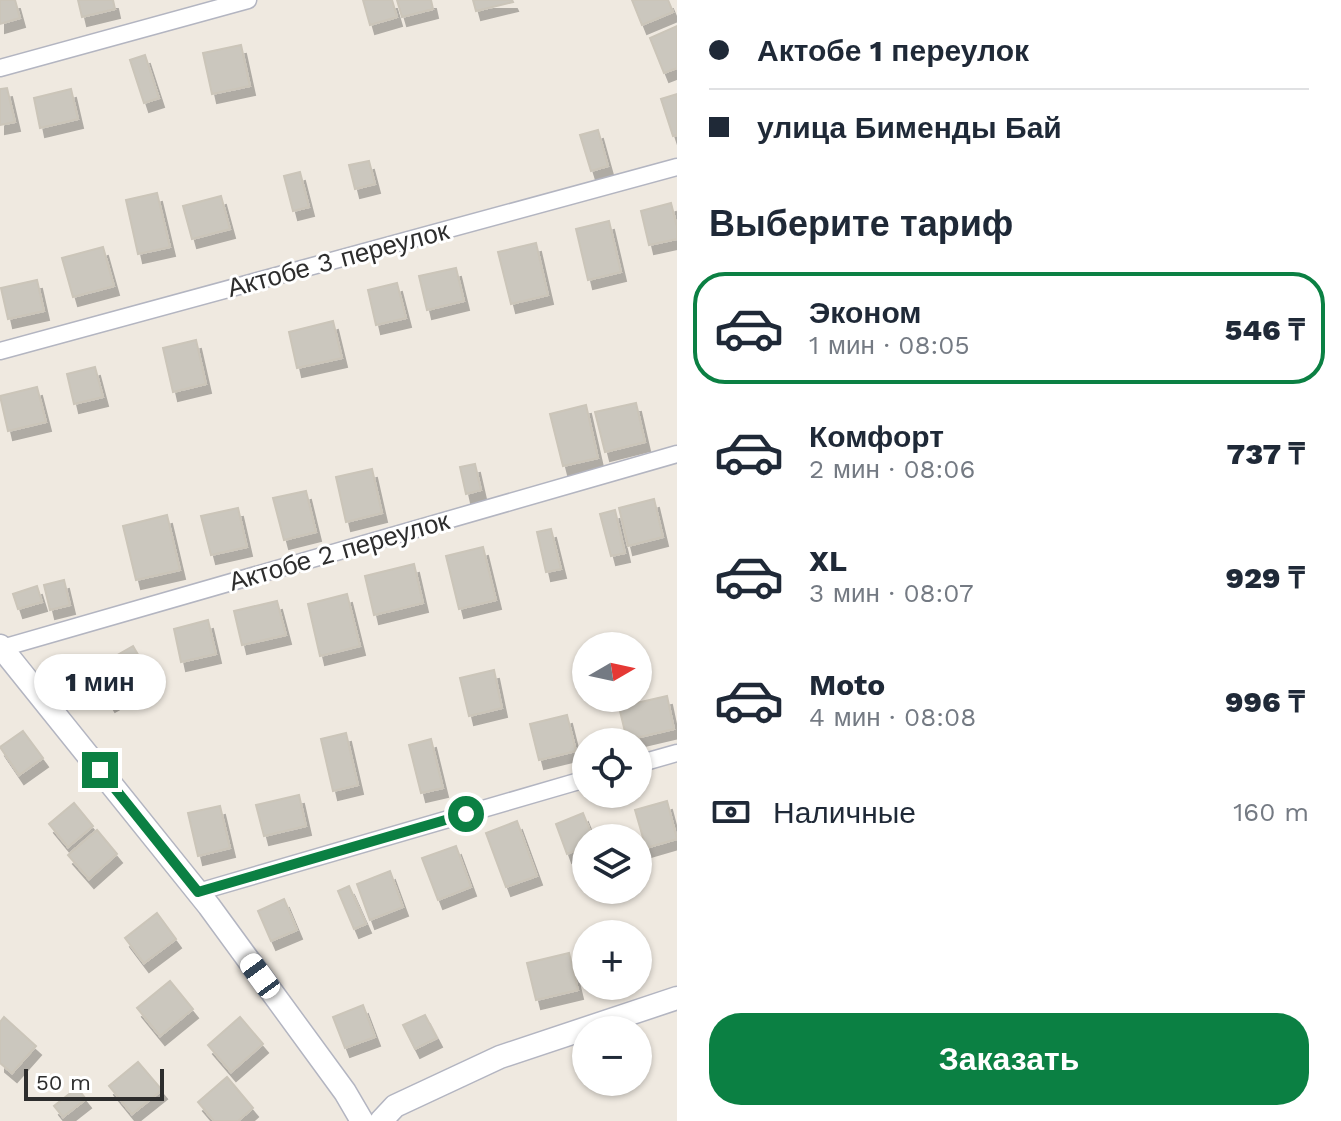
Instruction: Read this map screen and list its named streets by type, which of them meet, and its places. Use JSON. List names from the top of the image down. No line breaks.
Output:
{"streets":{"street":["Актобе 3 переулок","Актобе 2 переулок"]},"scale_bar":"50 m","north":"right","page":{"banner":["Актобе 1 переулок","улица Бименды Бай"],"heading":"Выберите тариф","list":[{"name":"Эконом","note":"1 мин · 08:05","value":"546 ₸"},{"name":"Комфорт","note":"2 мин · 08:06","value":"737 ₸"},{"name":"XL","note":"3 мин · 08:07","value":"929 ₸"},{"name":"Moto","note":"4 мин · 08:08","value":"996 ₸"}],"map_buttons":["+","−"],"bubble":"1 мин","pay":["Наличные","160 m"],"buttons":"Заказать","scale":"50 m"}}
